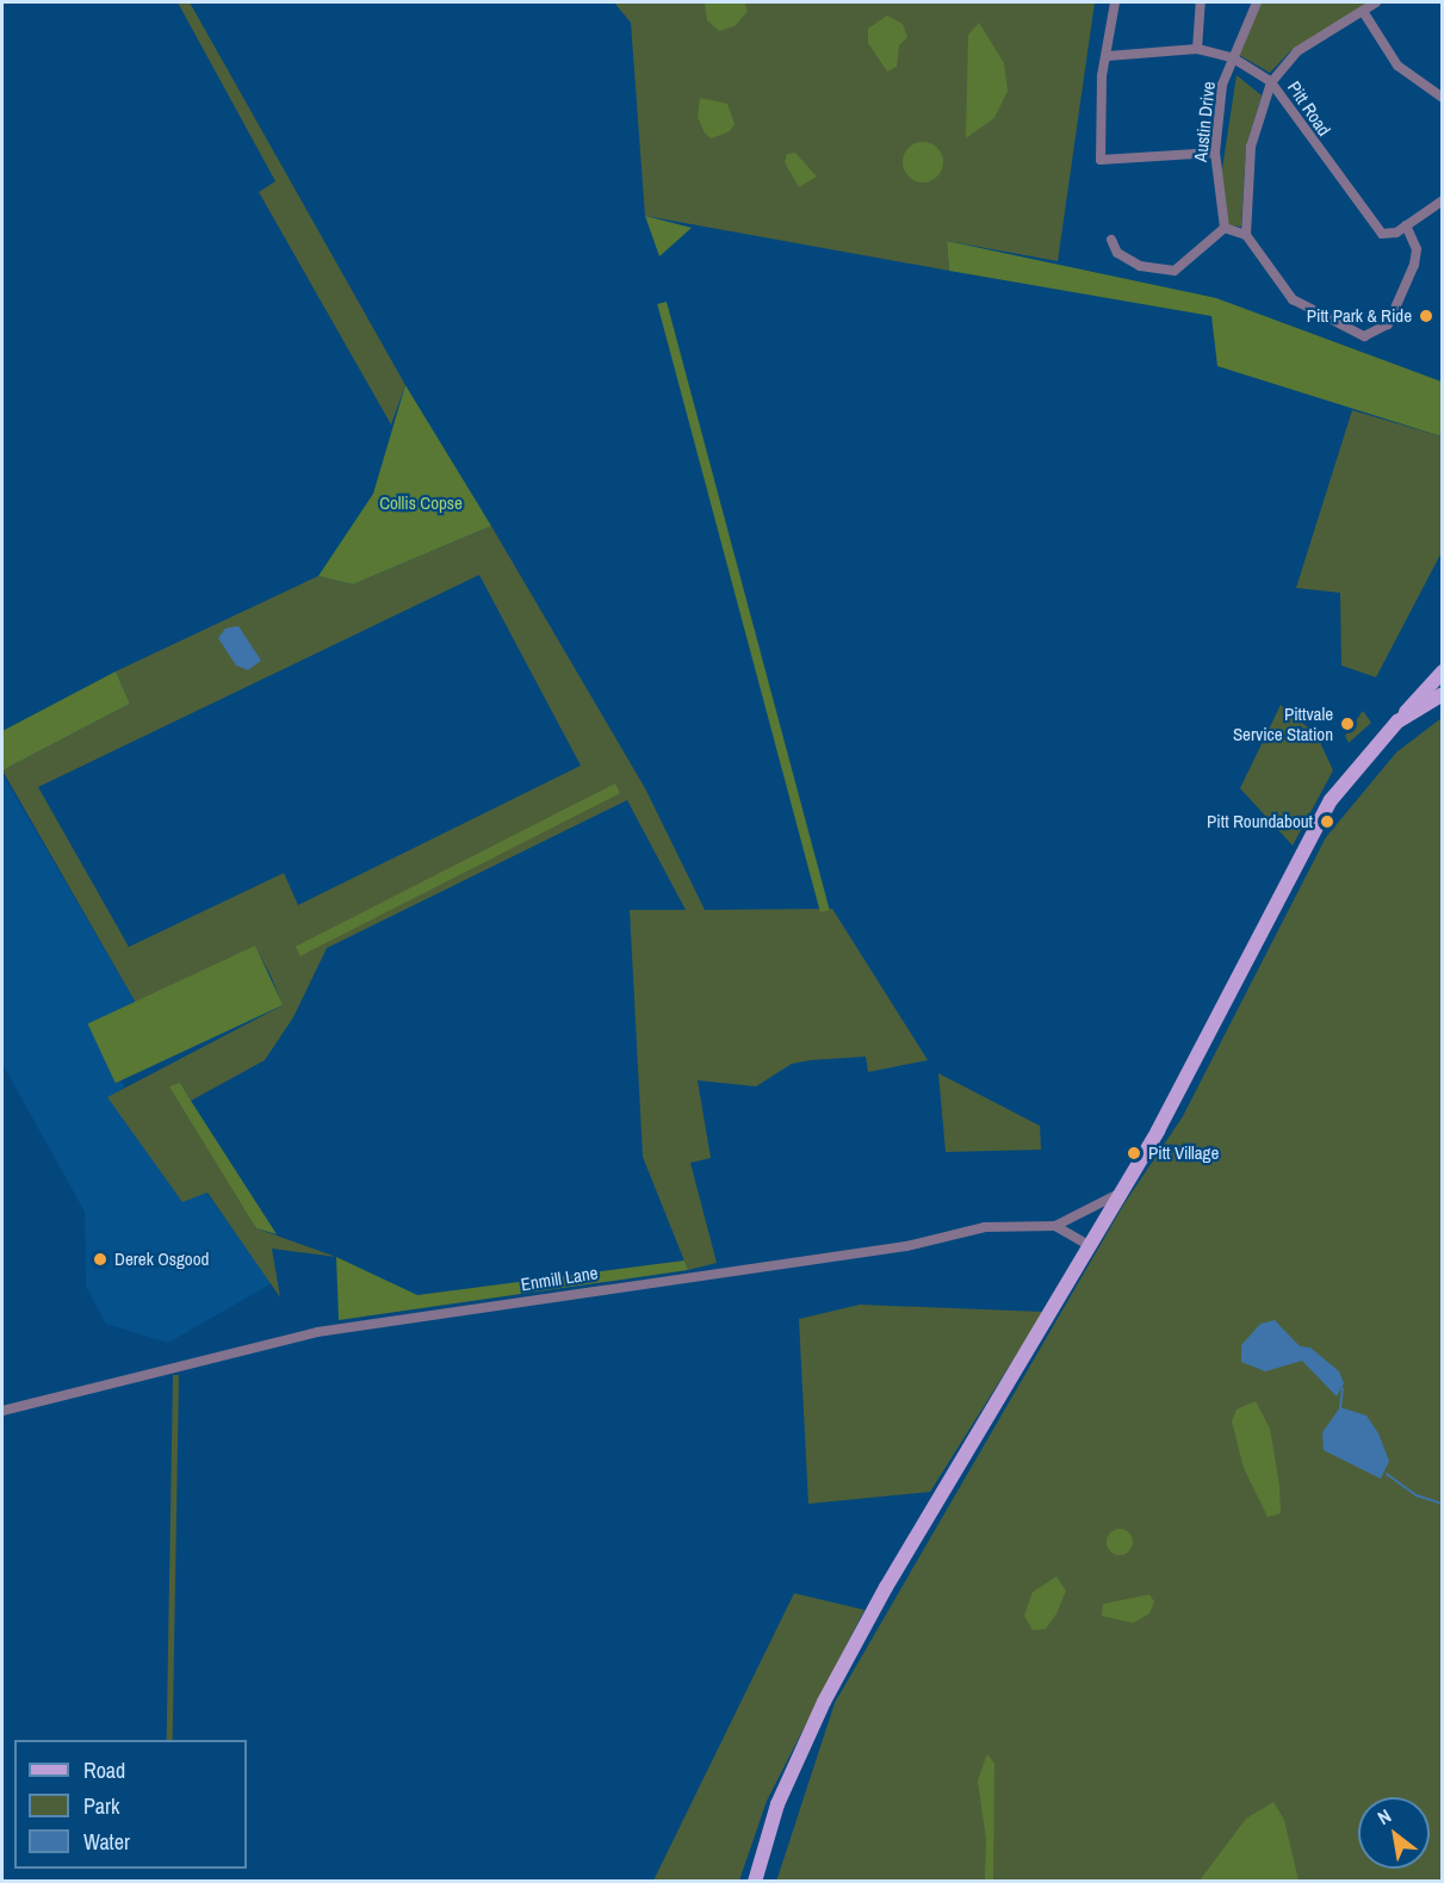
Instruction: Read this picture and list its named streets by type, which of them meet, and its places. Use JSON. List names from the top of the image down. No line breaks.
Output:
{"streets":{"street":["Pitt Road","Austin Drive","Enmill Lane"]},"crossings":[["Pitt Road","Austin Drive"]],"parks":["Collis Copse"],"places":["Pitt Park & Ride","Pittvale Service Station","Pitt Roundabout","Pitt Village","Derek Osgood"],"legend":["Road","Park","Water"],"north":"top left"}
